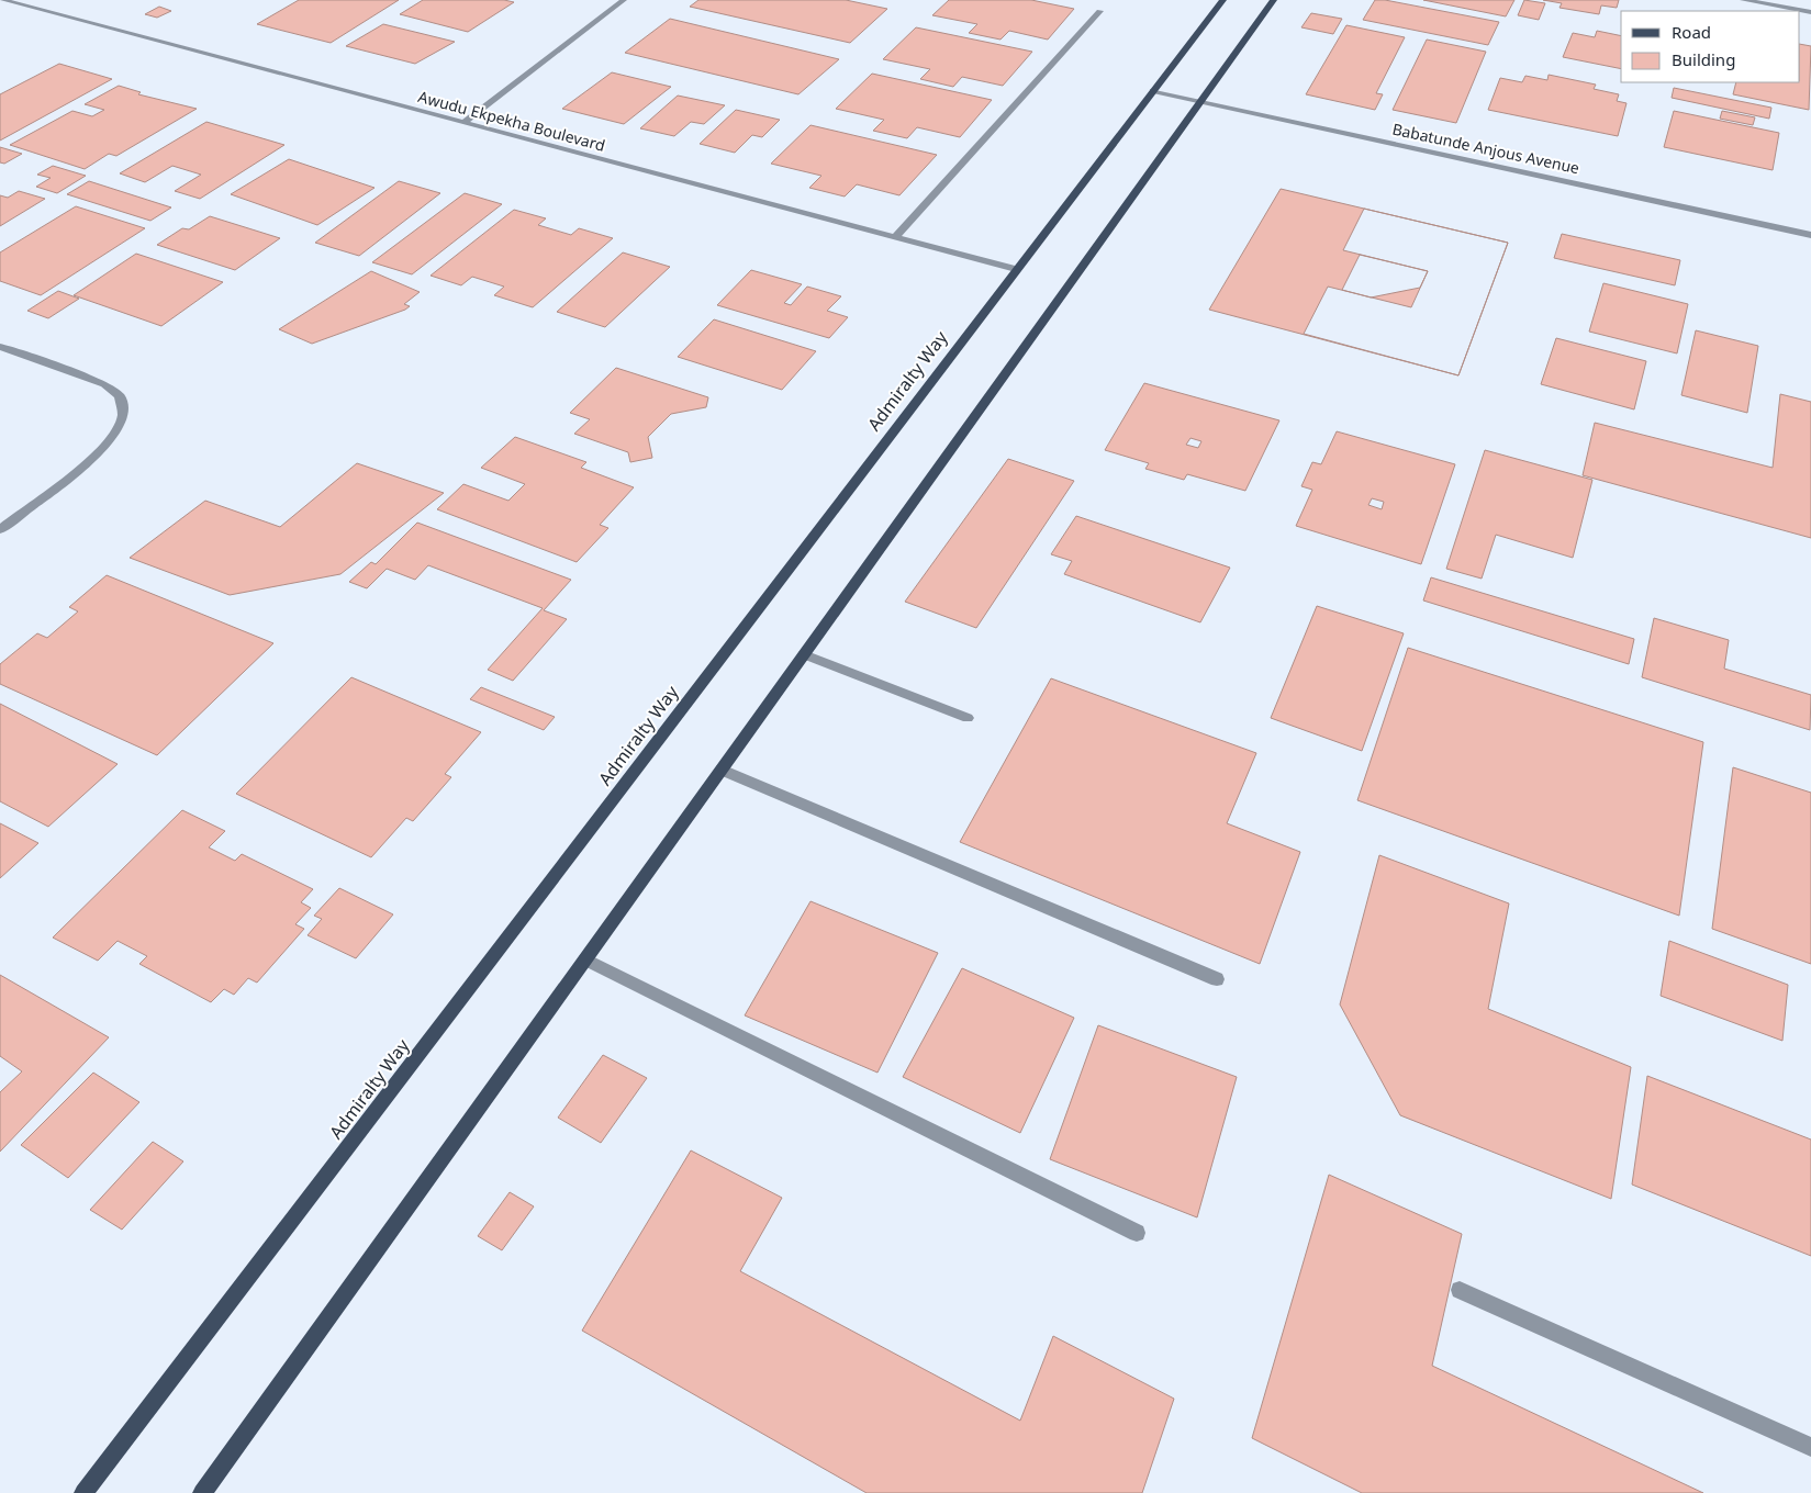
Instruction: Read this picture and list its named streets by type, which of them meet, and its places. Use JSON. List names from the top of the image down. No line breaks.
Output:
{"streets":{"main road":["Admiralty Way"],"street":["Awudu Ekpekha Boulevard","Babatunde Anjous Avenue"]},"crossings":[["Awudu Ekpekha Boulevard","Admiralty Way"],["Babatunde Anjous Avenue","Admiralty Way"]],"legend":["Road","Building"]}
